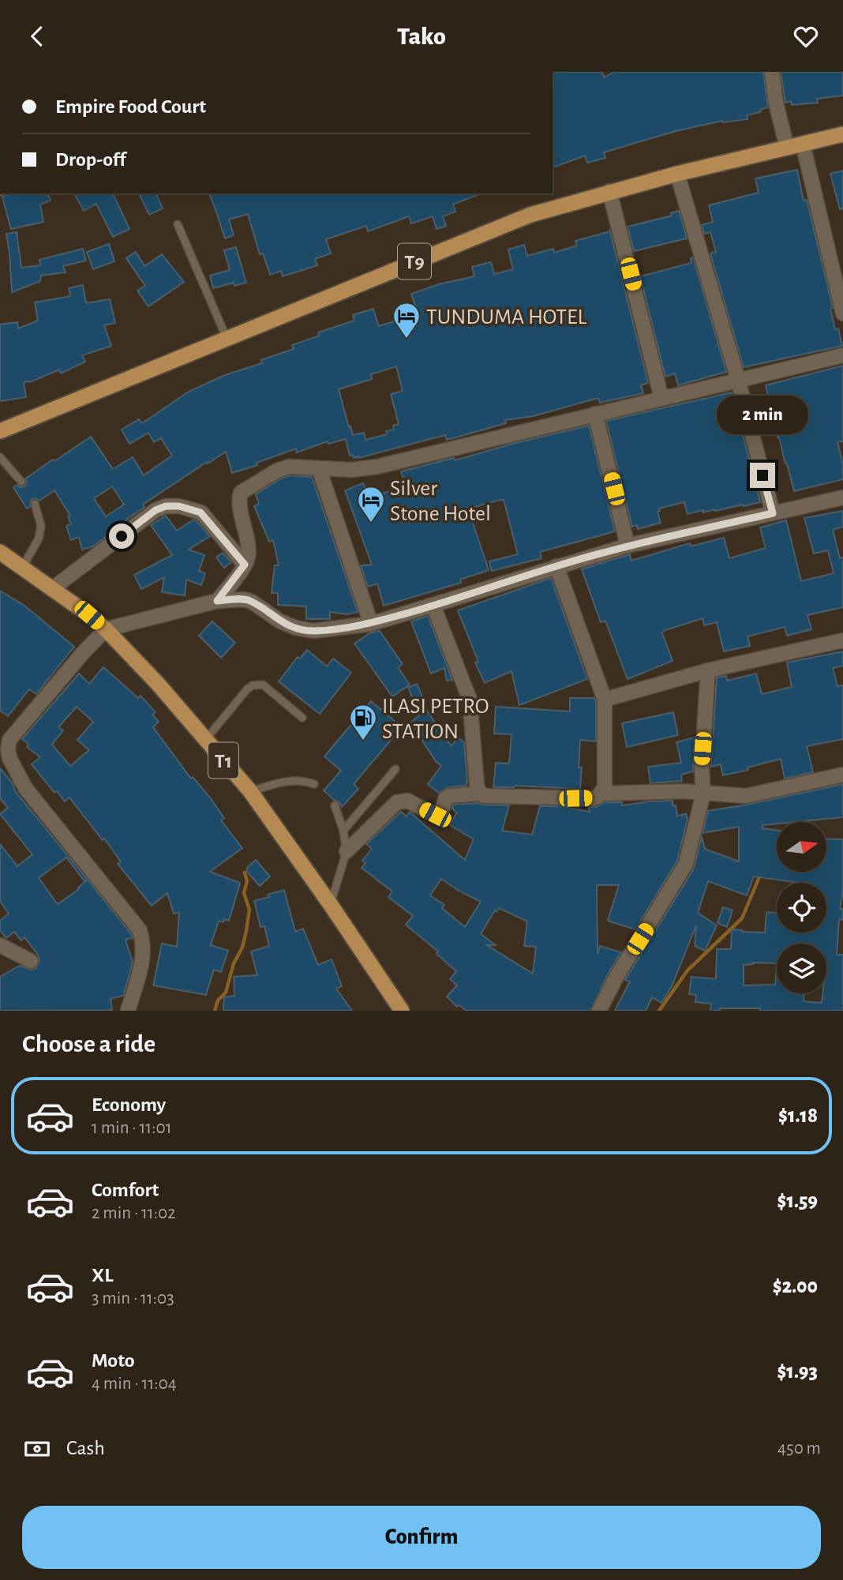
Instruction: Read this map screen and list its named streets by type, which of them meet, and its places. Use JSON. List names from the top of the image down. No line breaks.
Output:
{"streets":{"highway":["T9","T1"]},"places":{"hotel":["TUNDUMA HOTEL","Silver Stone Hotel"],"fuel station":["ILASI PETRO STATION"]},"north":"right","page":{"header":"Tako","banner":["Empire Food Court","Drop-off"],"bubble":"2 min","heading":"Choose a ride","list":[{"name":"Economy","note":"1 min · 11:01","value":"$1.18"},{"name":"Comfort","note":"2 min · 11:02","value":"$1.59"},{"name":"XL","note":"3 min · 11:03","value":"$2.00"},{"name":"Moto","note":"4 min · 11:04","value":"$1.93"}],"pay":["Cash","450 m"],"buttons":"Confirm"}}
